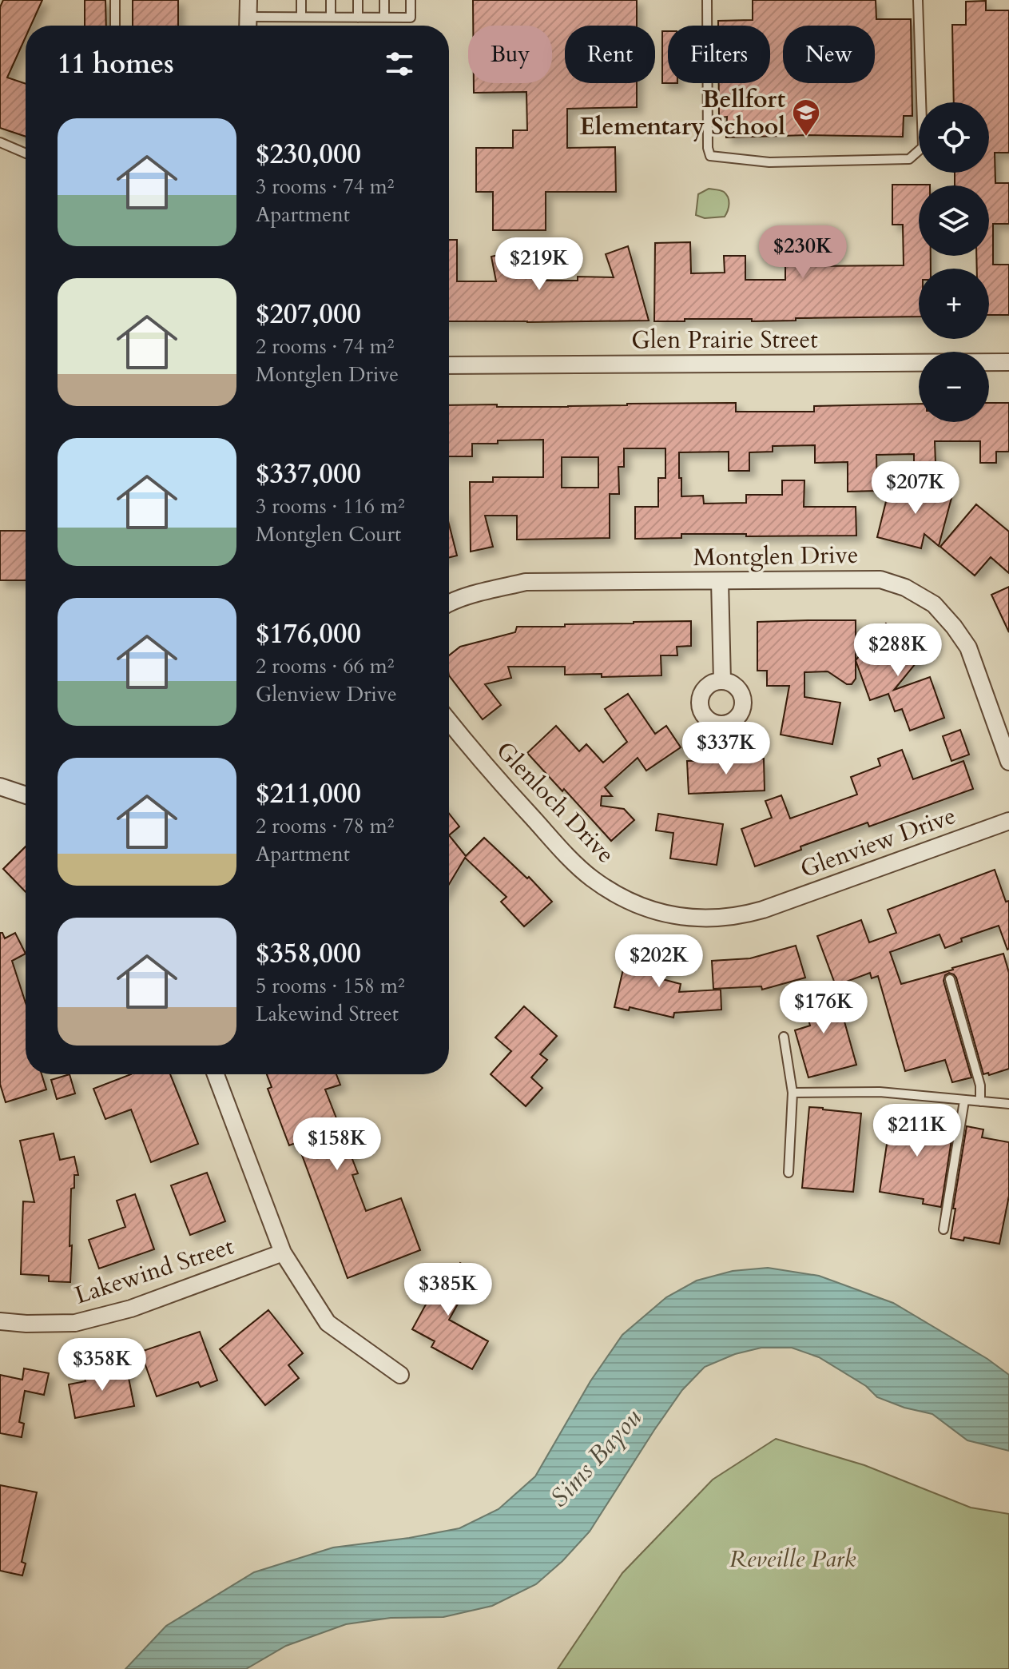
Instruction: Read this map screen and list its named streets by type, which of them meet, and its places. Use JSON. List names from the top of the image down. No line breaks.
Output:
{"streets":{"street":["Glen Prairie Street","Montglen Drive","Glenloch Drive","Glenview Drive","Lakewind Street"]},"crossings":[["Glenloch Drive","Glenview Drive"]],"water":["Sims Bayou"],"parks":["Reveille Park"],"places":{"school or university":["Bellfort Elementary School"]},"page":{"chip":["Buy","Rent","Filters","New"],"heading":"11 homes","map_buttons":["+","−"],"list":[{"name":"$230,000","note":"3 rooms · 74 m² · Apartment"},{"name":"$207,000","note":"2 rooms · 74 m² · Montglen Drive"},{"name":"$337,000","note":"3 rooms · 116 m² · Montglen Court"},{"name":"$176,000","note":"2 rooms · 66 m² · Glenview Drive"},{"name":"$211,000","note":"2 rooms · 78 m² · Apartment"},{"name":"$358,000","note":"5 rooms · 158 m² · Lakewind Street"}],"price":["$230K","$219K","$207K","$288K","$337K","$202K","$176K","$211K","$158K","$385K","$358K"]}}
